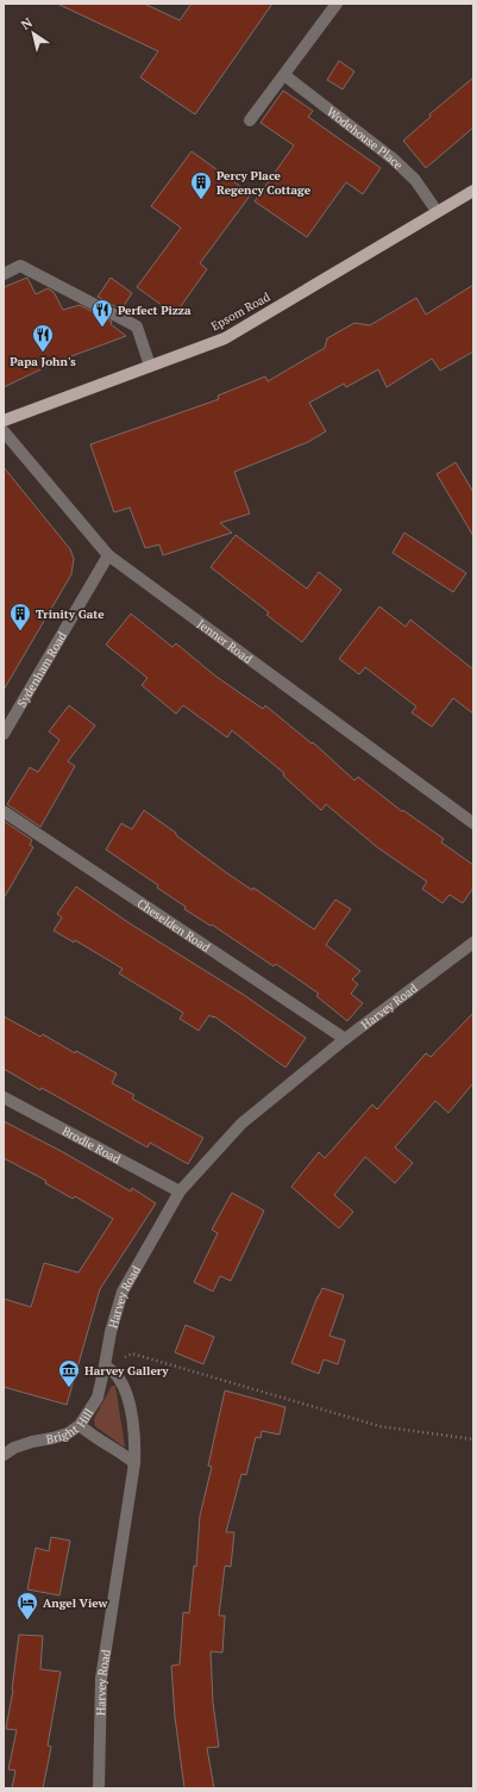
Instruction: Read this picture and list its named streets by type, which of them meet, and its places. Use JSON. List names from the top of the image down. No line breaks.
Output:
{"streets":{"main road":["Epsom Road"],"street":["Wodehouse Place","Jenner Road","Sydenham Road","Cheselden Road","Harvey Road","Brodie Road","Bright Hill"]},"crossings":[["Wodehouse Place","Epsom Road"],["Jenner Road","Sydenham Road"],["Cheselden Road","Harvey Road"],["Harvey Road","Brodie Road"],["Harvey Road","Bright Hill"]],"places":{"building":["Percy Place Regency Cottage","Trinity Gate"],"restaurant":["Perfect Pizza","Papa John's"],"museum":["Harvey Gallery"],"hotel":["Angel View"]},"north":"top left"}
